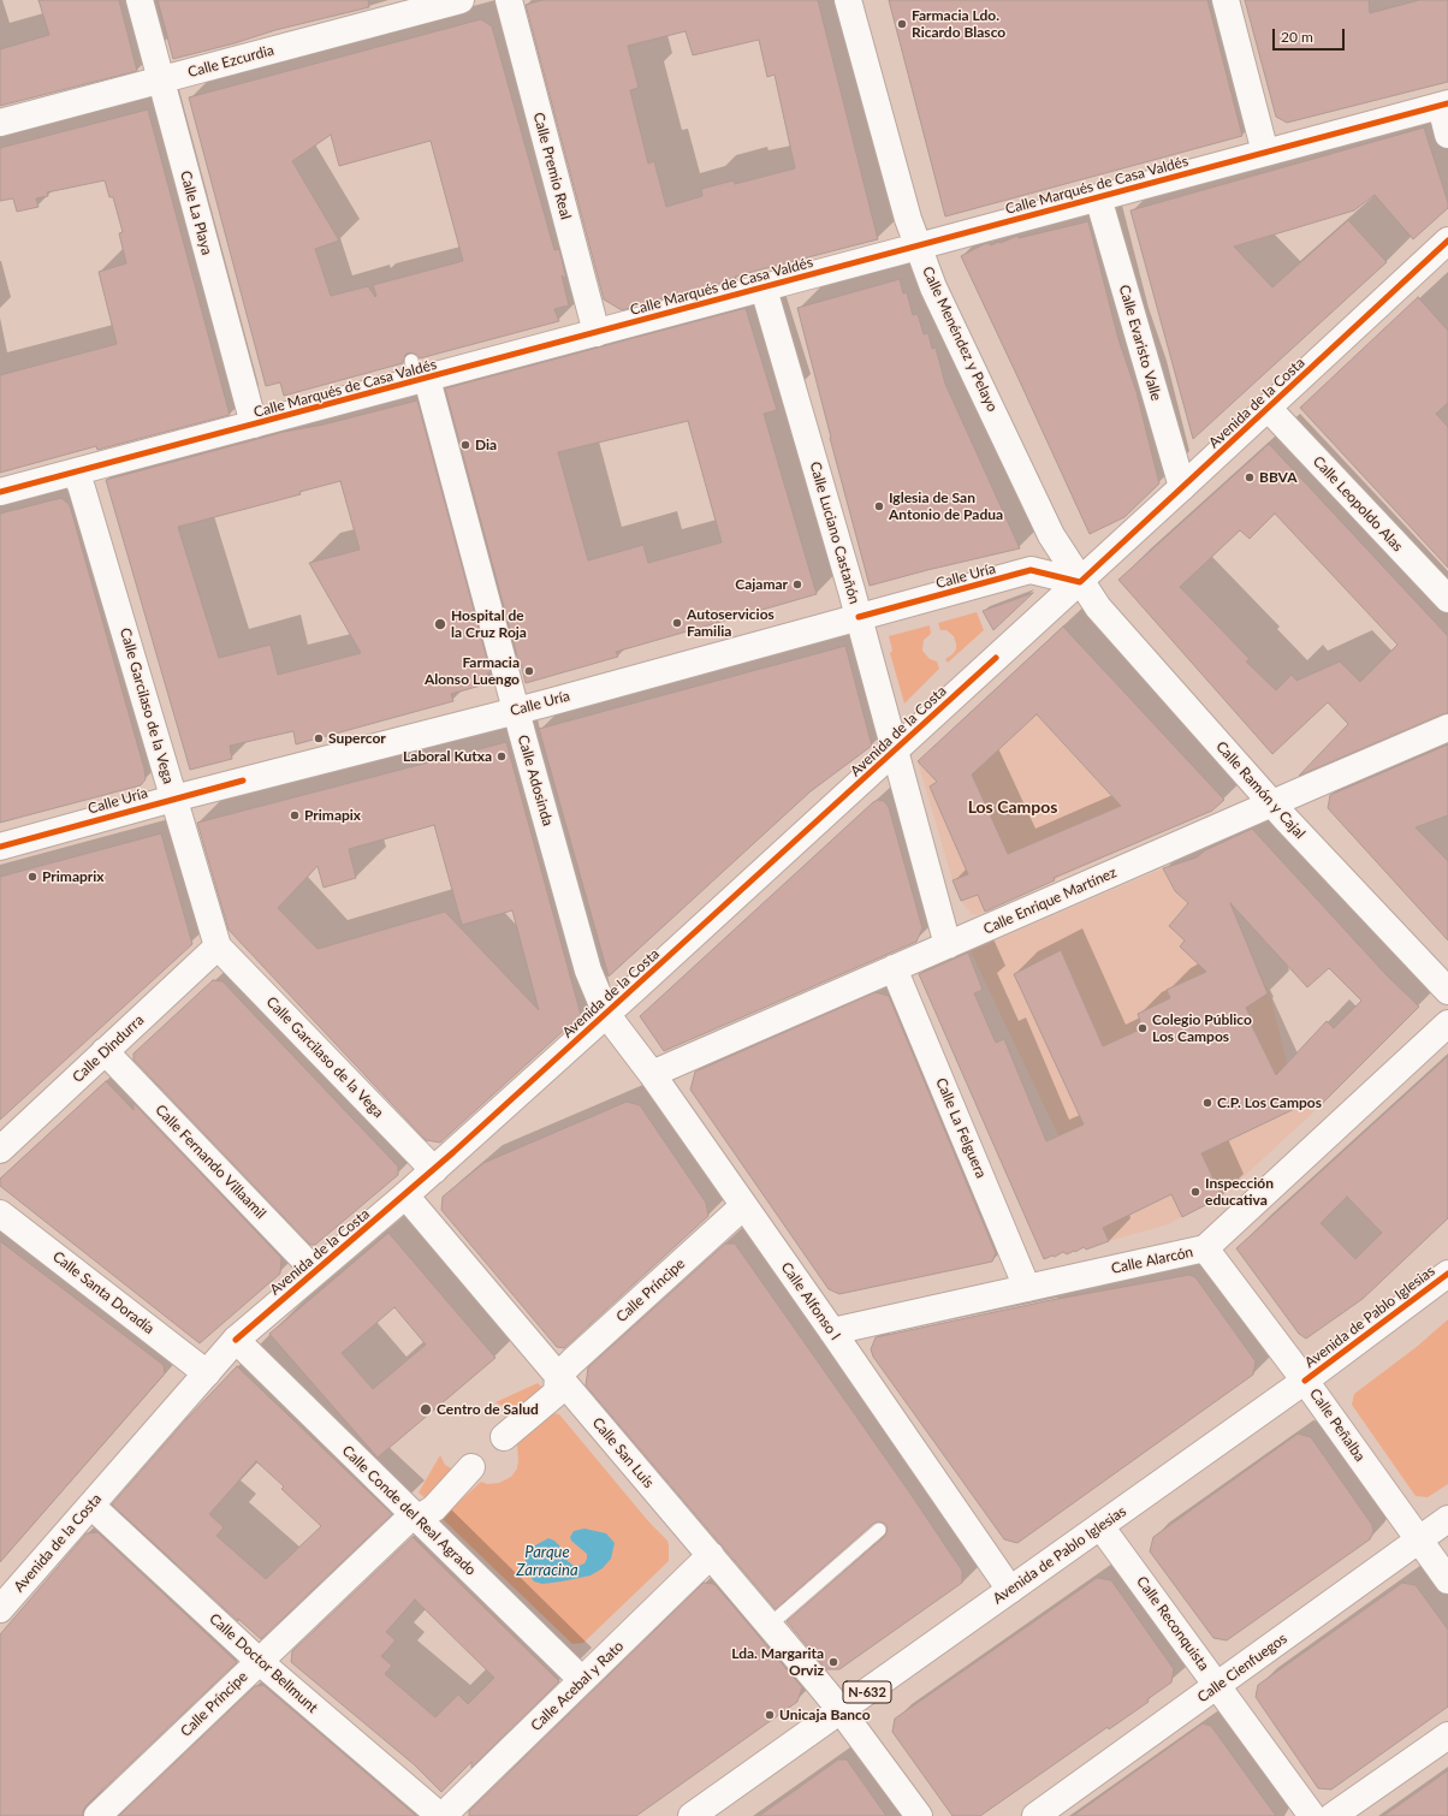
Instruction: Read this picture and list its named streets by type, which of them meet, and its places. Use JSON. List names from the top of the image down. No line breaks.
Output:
{"streets":{"street":["Calle Ezcurdia","Calle Premio Real","Calle Marqués de Casa Valdés","Calle La Playa","Calle Menéndez y Pelayo","Calle Evaristo Valle","Avenida de la Costa","Calle Leopoldo Alas","Calle Luciano Castañón","Calle Uría","Calle Garcilaso de la Vega","Calle Adosinda","Calle Ramón y Cajal","Calle Enrique Martínez","Calle Dindurra","Calle La Felguera","Calle Fernando Villaamil","Calle Alarcón","Calle Príncipe","Calle Santa Doradía","Calle Alfonso I","Avenida de Pablo Iglesias","Calle Peñalba","Calle San Luis","Calle Conde del Real Agrado","Calle Reconquista","Calle Doctor Bellmunt","Calle Cienfuegos","Calle Acebal y Rato","N-632"]},"crossings":[["Calle Ezcurdia","Calle La Playa"],["Calle Premio Real","Calle Marqués de Casa Valdés"],["Calle Marqués de Casa Valdés","Calle La Playa"],["Calle Marqués de Casa Valdés","Calle Menéndez y Pelayo"],["Calle Marqués de Casa Valdés","Calle Evaristo Valle"],["Calle Marqués de Casa Valdés","Calle Luciano Castañón"],["Calle Marqués de Casa Valdés","Calle Garcilaso de la Vega"],["Calle Marqués de Casa Valdés","Calle Adosinda"],["Calle Menéndez y Pelayo","Avenida de la Costa"],["Calle Menéndez y Pelayo","Calle Uría"],["Calle Menéndez y Pelayo","Calle Ramón y Cajal"],["Calle Evaristo Valle","Avenida de la Costa"],["Avenida de la Costa","Calle Leopoldo Alas"],["Avenida de la Costa","Calle Luciano Castañón"],["Avenida de la Costa","Calle Uría"],["Avenida de la Costa","Calle Garcilaso de la Vega"],["Avenida de la Costa","Calle Adosinda"],["Avenida de la Costa","Calle Ramón y Cajal"],["Avenida de la Costa","Calle Fernando Villaamil"],["Avenida de la Costa","Calle Santa Doradía"],["Avenida de la Costa","Calle Alfonso I"],["Avenida de la Costa","Calle San Luis"],["Avenida de la Costa","Calle Conde del Real Agrado"],["Avenida de la Costa","Calle Doctor Bellmunt"],["Calle Luciano Castañón","Calle Uría"],["Calle Luciano Castañón","Calle Enrique Martínez"],["Calle Uría","Calle Garcilaso de la Vega"],["Calle Uría","Calle Adosinda"],["Calle Uría","Calle Ramón y Cajal"],["Calle Garcilaso de la Vega","Calle Dindurra"],["Calle Adosinda","Calle Alfonso I"],["Calle Ramón y Cajal","Calle Enrique Martínez"],["Calle Enrique Martínez","Calle La Felguera"],["Calle Enrique Martínez","Calle Alfonso I"],["Calle Dindurra","Calle Fernando Villaamil"],["Calle La Felguera","Calle Alarcón"],["Calle Alarcón","Calle Alfonso I"],["Calle Alarcón","Calle Peñalba"],["Calle Príncipe","Calle Alfonso I"],["Calle Príncipe","Calle San Luis"],["Calle Príncipe","Calle Conde del Real Agrado"],["Calle Príncipe","Calle Doctor Bellmunt"],["Calle Alfonso I","Avenida de Pablo Iglesias"],["Avenida de Pablo Iglesias","Calle Peñalba"],["Avenida de Pablo Iglesias","Calle San Luis"],["Avenida de Pablo Iglesias","Calle Reconquista"],["Calle Peñalba","Calle Cienfuegos"],["Calle San Luis","Calle Acebal y Rato"],["Calle Conde del Real Agrado","Calle Acebal y Rato"],["Calle Reconquista","Calle Cienfuegos"],["Calle Doctor Bellmunt","Calle Acebal y Rato"]],"districts":["Los Campos"],"water":["Parque Zarracina"],"places":["Farmacia Ldo. Ricardo Blasco","Dia","BBVA","Iglesia de San Antonio de Padua","Cajamar","Autoservicios Familia","Hospital de la Cruz Roja","Farmacia Alonso Luengo","Supercor","Laboral Kutxa","Primapix","Primaprix","Colegio Público Los Campos","C.P. Los Campos","Inspección educativa","Centro de Salud","Lda. Margarita Orviz","Unicaja Banco"],"scale_bar":"20 m"}
